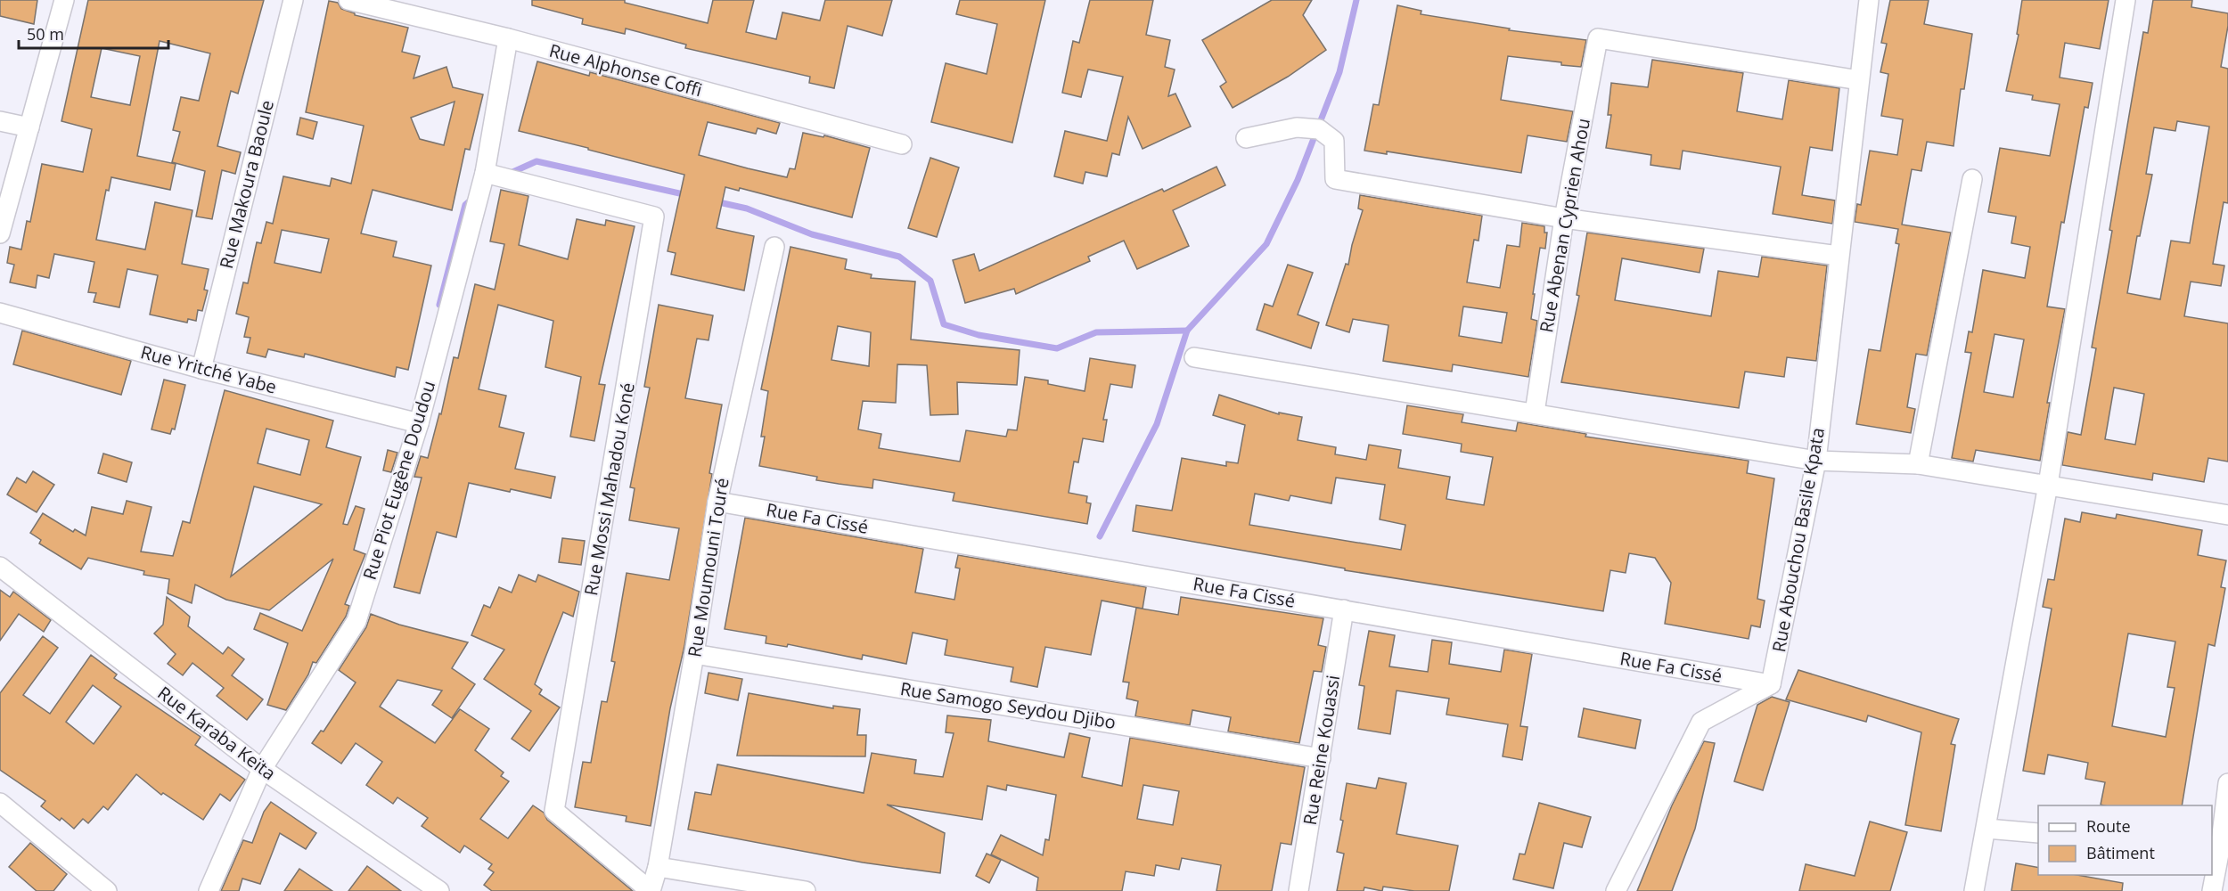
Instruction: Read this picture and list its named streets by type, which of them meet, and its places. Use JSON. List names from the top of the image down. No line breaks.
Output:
{"streets":{"street":["Rue Alphonse Coffi","Rue Makoura Baoule","Rue Abenan Cyprien Ahou","Rue Yritché Yabe","Rue Piot Eugène Doudou","Rue Mossi Mahadou Koné","Rue Fa Cissé","Rue Abouchou Basile Kpata","Rue Moumouni Touré","Rue Samogo Seydou Djibo","Rue Karaba Keïta","Rue Reine Kouassi"]},"crossings":[["Rue Alphonse Coffi","Rue Piot Eugène Doudou"],["Rue Makoura Baoule","Rue Yritché Yabe"],["Rue Abenan Cyprien Ahou","Rue Abouchou Basile Kpata"],["Rue Yritché Yabe","Rue Piot Eugène Doudou"],["Rue Piot Eugène Doudou","Rue Mossi Mahadou Koné"],["Rue Piot Eugène Doudou","Rue Karaba Keïta"],["Rue Mossi Mahadou Koné","Rue Moumouni Touré"],["Rue Fa Cissé","Rue Abouchou Basile Kpata"],["Rue Fa Cissé","Rue Moumouni Touré"],["Rue Fa Cissé","Rue Reine Kouassi"],["Rue Moumouni Touré","Rue Samogo Seydou Djibo"],["Rue Samogo Seydou Djibo","Rue Reine Kouassi"]],"legend":["Route","Bâtiment"],"scale_bar":"50 m"}
